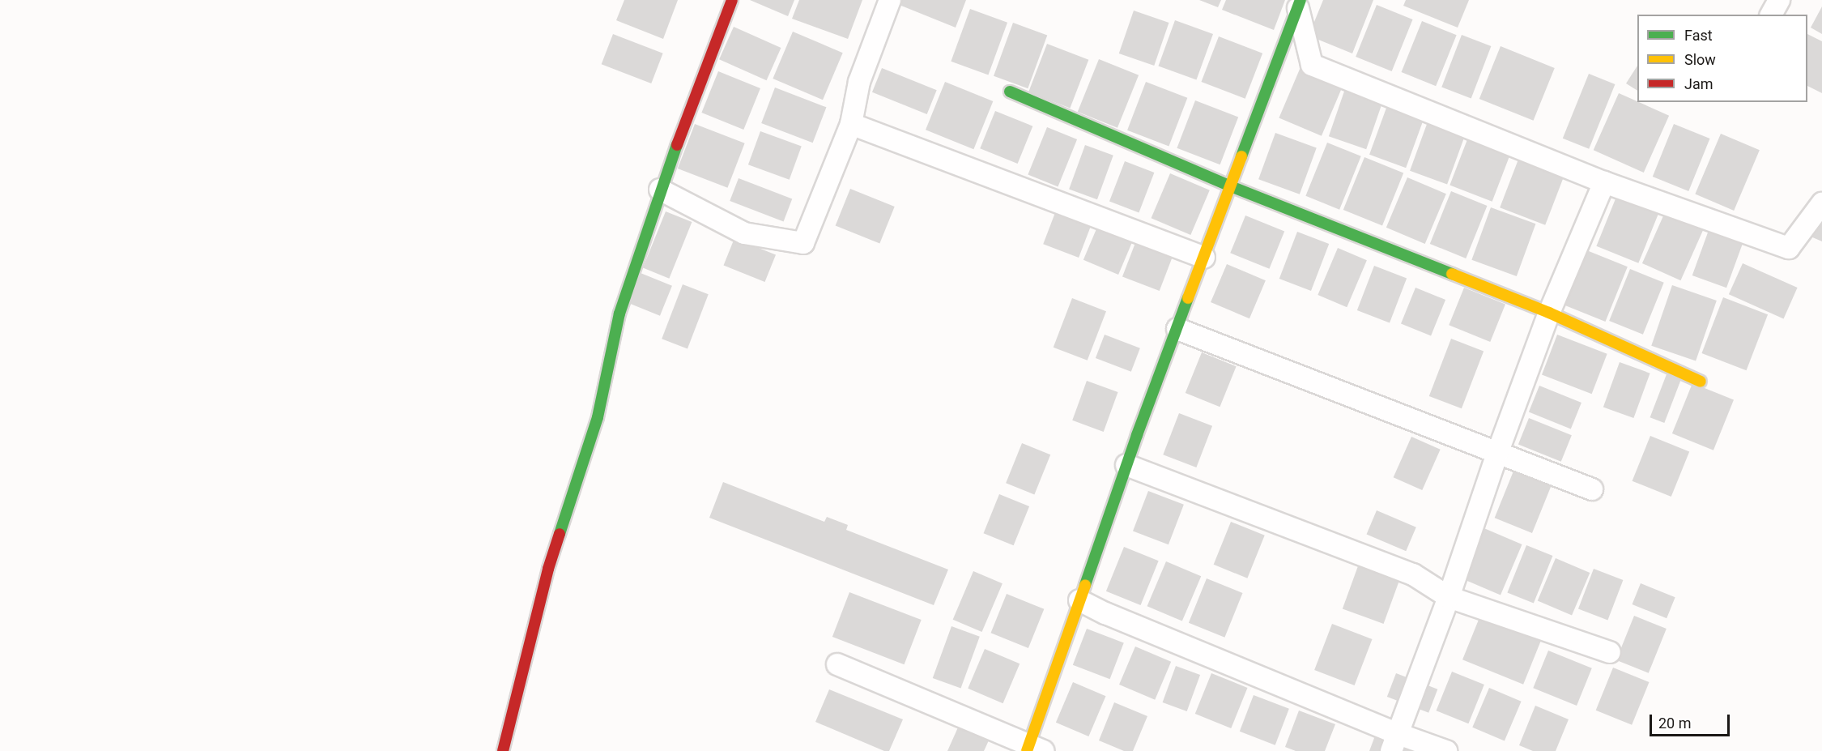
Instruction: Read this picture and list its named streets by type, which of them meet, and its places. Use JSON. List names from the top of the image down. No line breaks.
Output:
{"legend":["Fast","Slow","Jam"],"scale_bar":"20 m"}
